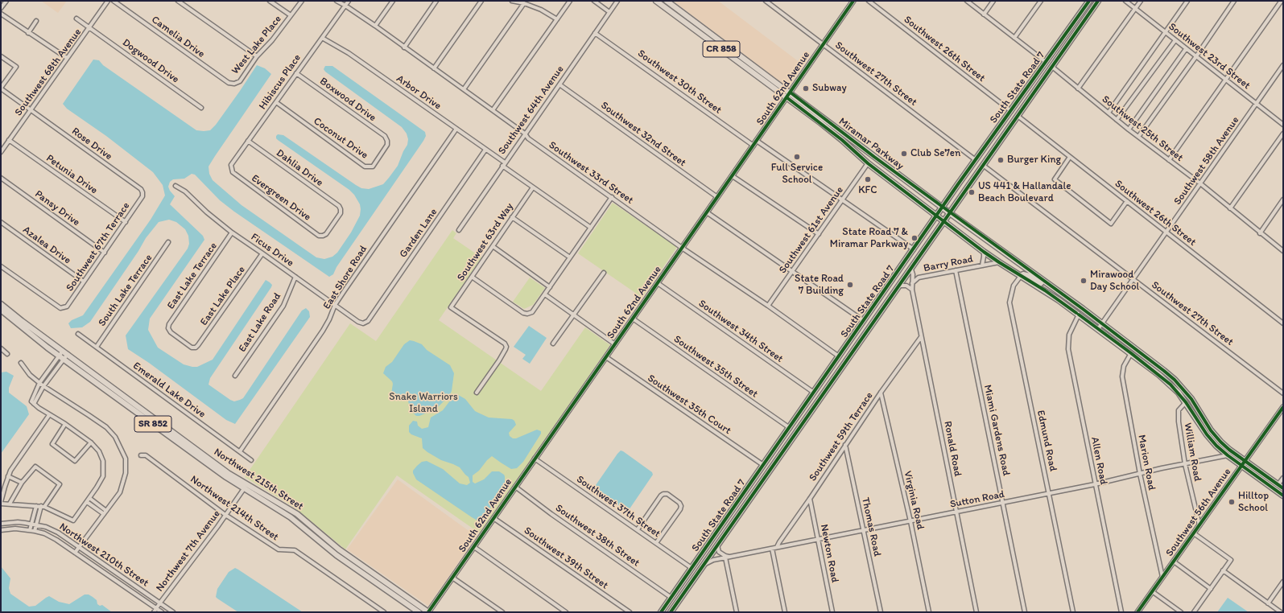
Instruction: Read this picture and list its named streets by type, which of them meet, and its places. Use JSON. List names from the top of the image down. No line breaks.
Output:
{"streets":{"main road":["CR 858","South State Road 7","Miramar Parkway","SR 852","Northwest 215th Street"],"street":["Camelia Drive","West Lake Place","Southwest 26th Street","Southwest 23rd Street","Dogwood Drive","Southwest 68th Avenue","Southwest 27th Street","Hibiscus Place","Southwest 30th Street","South 62nd Avenue","Arbor Drive","Boxwood Drive","Southwest 64th Avenue","Southwest 25th Street","Southwest 32nd Street","Coconut Drive","Rose Drive","Southwest 58th Avenue","Dahlia Drive","Southwest 33rd Street","Petunia Drive","Evergreen Drive","Pansy Drive","Southwest 61st Avenue","Garden Lane","Southwest 63rd Way","Azalea Drive","Southwest 67th Terrace","Ficus Drive","Barry Road","East Lake Terrace","East Shore Road","South Lake Terrace","East Lake Place","East Lake Road","Southwest 34th Street","Southwest 35th Street","Emerald Lake Drive","Southwest 35th Court","Miami Gardens Road","Southwest 59th Terrace","Edmund Road","Ronald Road","William Road","Allen Road","Marion Road","Sutton Road","Virginia Road","Southwest 37th Street","Northwest 214th Street","Southwest 56th Avenue","Thomas Road","Southwest 38th Street","Northwest 7th Avenue","Newton Road","Northwest 210th Street","Southwest 39th Street"]},"crossings":[["Camelia Drive","West Lake Place"],["Southwest 26th Street","South State Road 7"],["Southwest 26th Street","Southwest 58th Avenue"],["Southwest 23rd Street","Southwest 58th Avenue"],["Dogwood Drive","Southwest 68th Avenue"],["Southwest 68th Avenue","Rose Drive"],["Southwest 68th Avenue","Petunia Drive"],["Southwest 27th Street","South State Road 7"],["Southwest 27th Street","South 62nd Avenue"],["Southwest 27th Street","Southwest 58th Avenue"],["Hibiscus Place","Arbor Drive"],["Hibiscus Place","Boxwood Drive"],["Hibiscus Place","Coconut Drive"],["Hibiscus Place","Dahlia Drive"],["Hibiscus Place","Southwest 33rd Street"],["Hibiscus Place","Evergreen Drive"],["Southwest 30th Street","South 62nd Avenue"],["Southwest 30th Street","Southwest 64th Avenue"],["South State Road 7","Southwest 25th Street"],["South State Road 7","Miramar Parkway"],["South State Road 7","Southwest 33rd Street"],["South State Road 7","Barry Road"],["South State Road 7","Southwest 34th Street"],["South State Road 7","Southwest 35th Street"],["South State Road 7","Southwest 35th Court"],["South State Road 7","Ronald Road"],["South State Road 7","Sutton Road"],["South State Road 7","Southwest 37th Street"],["South State Road 7","Southwest 38th Street"],["South 62nd Avenue","Southwest 32nd Street"],["South 62nd Avenue","Miramar Parkway"],["South 62nd Avenue","Southwest 33rd Street"],["South 62nd Avenue","Southwest 34th Street"],["South 62nd Avenue","Southwest 35th Street"],["South 62nd Avenue","Southwest 35th Court"],["South 62nd Avenue","Northwest 215th Street"],["South 62nd Avenue","Southwest 37th Street"],["South 62nd Avenue","Southwest 38th Street"],["South 62nd Avenue","Southwest 39th Street"],["Arbor Drive","Southwest 64th Avenue"],["Arbor Drive","Garden Lane"],["Arbor Drive","East Shore Road"],["Boxwood Drive","Coconut Drive"],["Southwest 64th Avenue","Southwest 32nd Street"],["Southwest 64th Avenue","Southwest 33rd Street"],["Southwest 25th Street","Southwest 58th Avenue"],["Rose Drive","Southwest 67th Terrace"],["Miramar Parkway","Southwest 58th Avenue"],["Miramar Parkway","Southwest 61st Avenue"],["Miramar Parkway","Barry Road"],["Miramar Parkway","Edmund Road"],["Miramar Parkway","Allen Road"],["Miramar Parkway","Marion Road"],["Dahlia Drive","Evergreen Drive"],["Southwest 33rd Street","Southwest 61st Avenue"],["Petunia Drive","Southwest 67th Terrace"],["Pansy Drive","Southwest 67th Terrace"],["Garden Lane","Ficus Drive"],["Azalea Drive","Southwest 67th Terrace"],["Ficus Drive","East Lake Terrace"],["Ficus Drive","East Shore Road"],["Ficus Drive","East Lake Place"],["Ficus Drive","East Lake Road"],["Barry Road","Miami Gardens Road"],["Barry Road","Ronald Road"],["East Lake Terrace","East Lake Place"],["East Shore Road","Emerald Lake Drive"],["South Lake Terrace","Emerald Lake Drive"],["Miami Gardens Road","Sutton Road"],["Southwest 59th Terrace","Ronald Road"],["Southwest 59th Terrace","Sutton Road"],["Southwest 59th Terrace","Virginia Road"],["Southwest 59th Terrace","Thomas Road"],["Southwest 59th Terrace","Newton Road"],["Edmund Road","Sutton Road"],["Ronald Road","Sutton Road"],["William Road","Sutton Road"],["William Road","Southwest 56th Avenue"],["Allen Road","Sutton Road"],["Marion Road","Sutton Road"],["Marion Road","Southwest 56th Avenue"],["Northwest 215th Street","Northwest 7th Avenue"],["Sutton Road","Virginia Road"],["Sutton Road","Thomas Road"],["Sutton Road","Newton Road"],["Northwest 214th Street","Northwest 7th Avenue"],["Northwest 7th Avenue","Northwest 210th Street"]],"parks":["Snake Warriors Island"],"places":["Subway","Club Se7en","Full Service School","Burger King","KFC","US 441 & Hallandale Beach Boulevard","State Road 7 & Miramar Parkway","Mirawood Day School","State Road 7 Building","Hilltop School"]}
